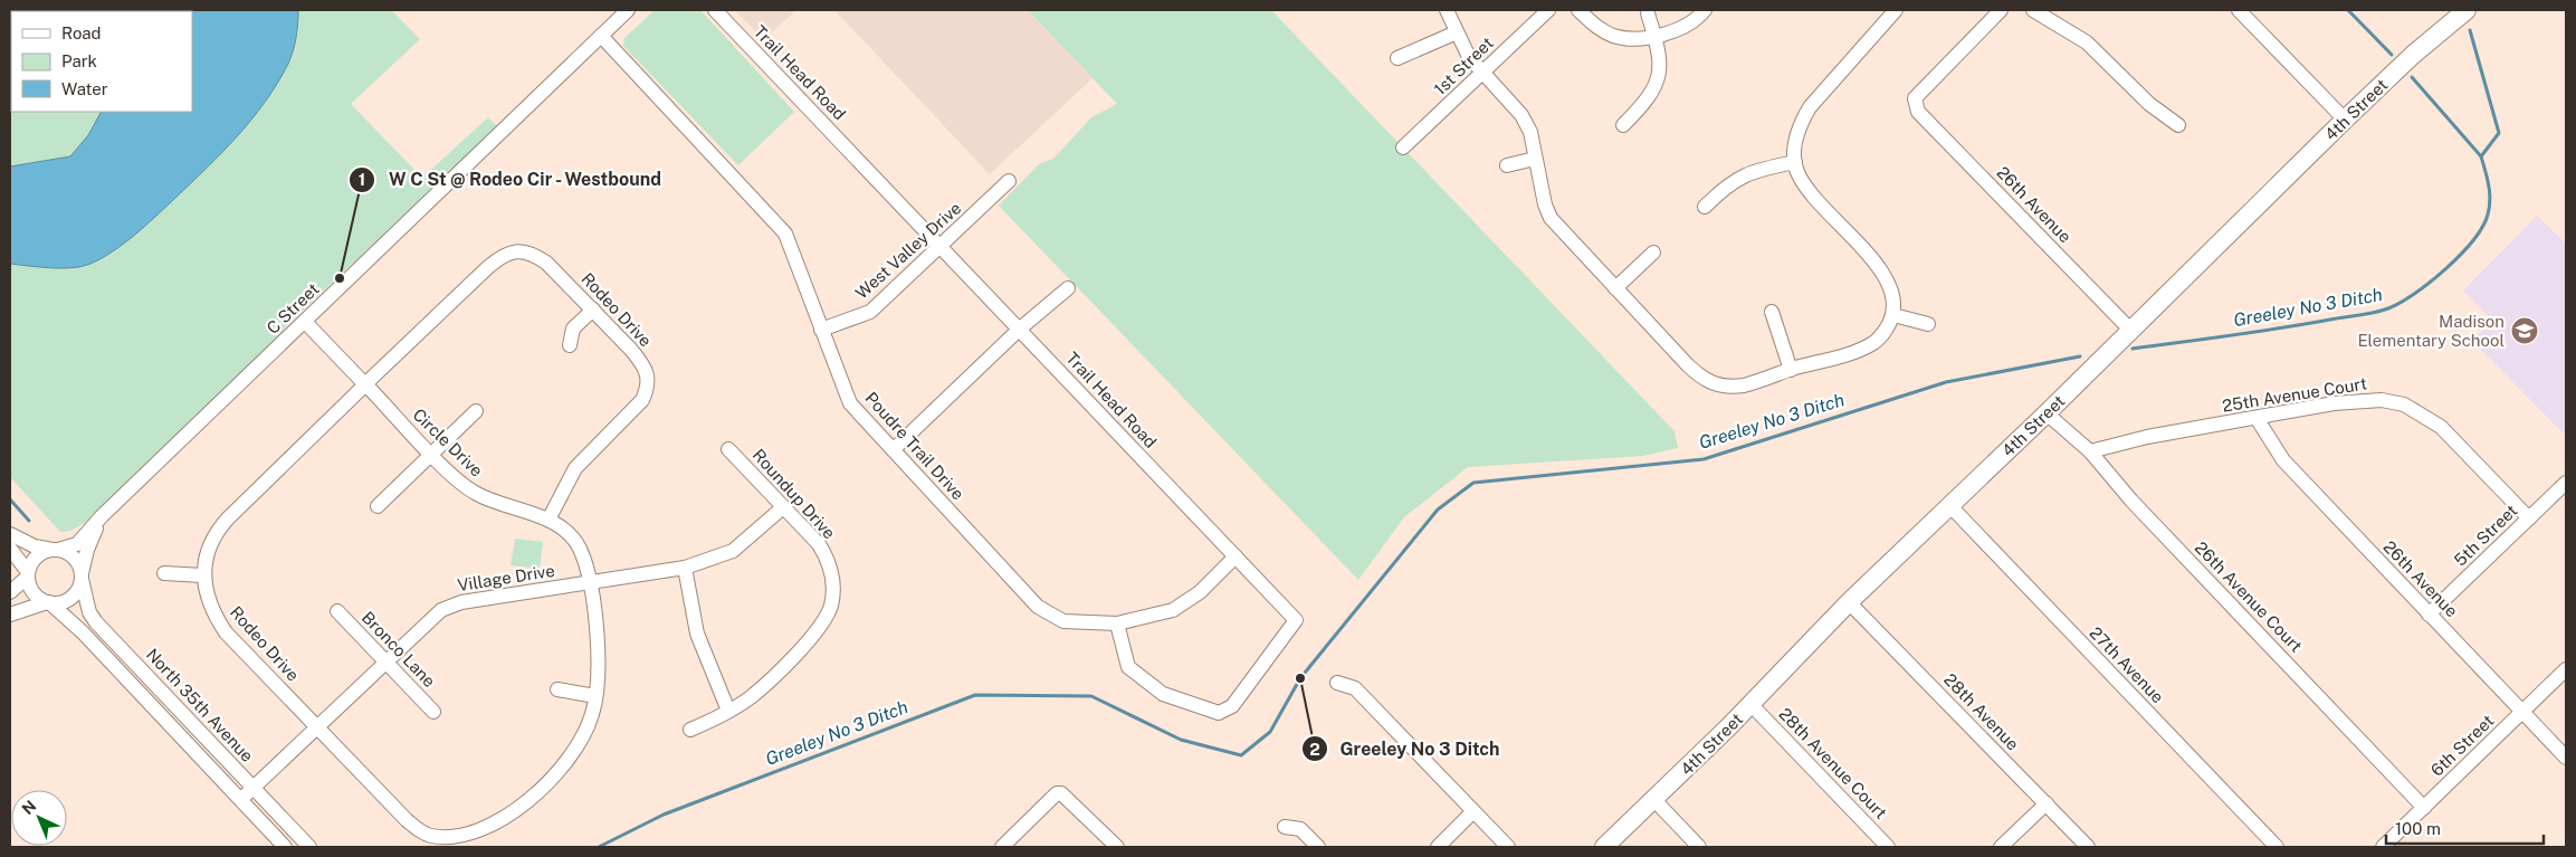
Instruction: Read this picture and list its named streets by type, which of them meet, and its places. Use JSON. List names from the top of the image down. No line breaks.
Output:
{"streets":{"main road":["4th Street"],"street":["1st Street","Trail Head Road","26th Avenue","West Valley Drive","C Street","Rodeo Drive","25th Avenue Court","Circle Drive","Poudre Trail Drive","Roundup Drive","5th Street","Village Drive","26th Avenue Court","Bronco Lane","27th Avenue","North 35th Avenue","28th Avenue","6th Street","28th Avenue Court"]},"crossings":[["Trail Head Road","West Valley Drive"],["Trail Head Road","Poudre Trail Drive"],["4th Street","26th Avenue"],["4th Street","26th Avenue Court"],["4th Street","27th Avenue"],["4th Street","28th Avenue"],["4th Street","28th Avenue Court"],["26th Avenue","25th Avenue Court"],["26th Avenue","5th Street"],["26th Avenue","6th Street"],["West Valley Drive","Poudre Trail Drive"],["C Street","Circle Drive"],["C Street","Poudre Trail Drive"],["C Street","North 35th Avenue"],["Rodeo Drive","Circle Drive"],["Rodeo Drive","Village Drive"],["25th Avenue Court","5th Street"],["25th Avenue Court","26th Avenue Court"],["Roundup Drive","Village Drive"],["Village Drive","Bronco Lane"],["Village Drive","North 35th Avenue"],["26th Avenue Court","6th Street"]],"water":["Greeley No 3 Ditch"],"places":{"other":["W C St @ Rodeo Cir - Westbound","Greeley No 3 Ditch"],"school or university":["Madison Elementary School"]},"legend":["Road","Park","Water"],"scale_bar":"100 m","north":"top left"}
